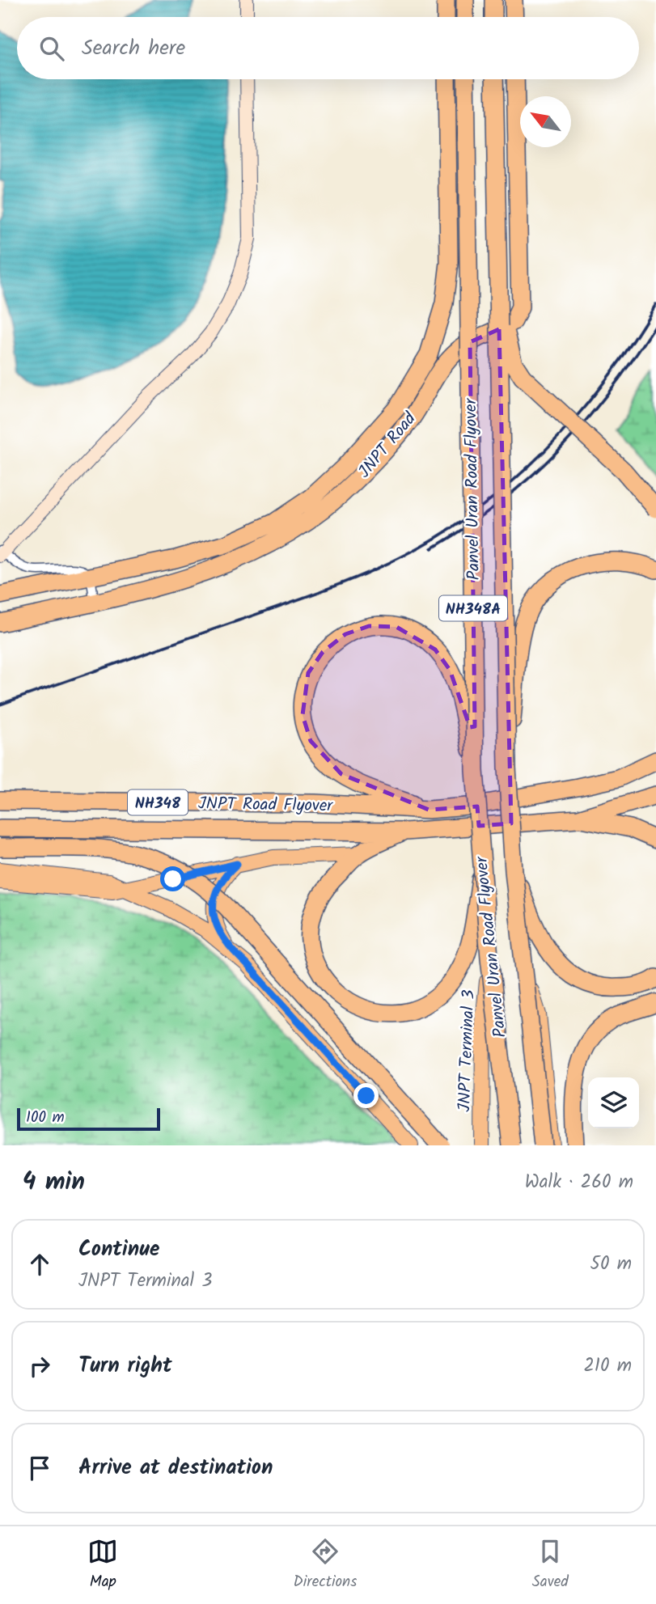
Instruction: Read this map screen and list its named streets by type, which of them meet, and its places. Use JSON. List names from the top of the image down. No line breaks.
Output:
{"streets":{"highway":["JNPT Road","Panvel Uran Road Flyover","NH348A","NH348","JNPT Road Flyover"],"main road":["JNPT Terminal 3"]},"crossings":[["Panvel Uran Road Flyover","JNPT Terminal 3"],["NH348","JNPT Road Flyover"]],"scale_bar":"100 m","north":"top left","page":{"search":"Search here","scale":"100 m","heading":["4 min","Walk · 260 m"],"list":[["Continue","JNPT Terminal 3","50 m"],["Turn right","210 m"],"Arrive at destination"],"nav":["Map","Directions","Saved"]}}
